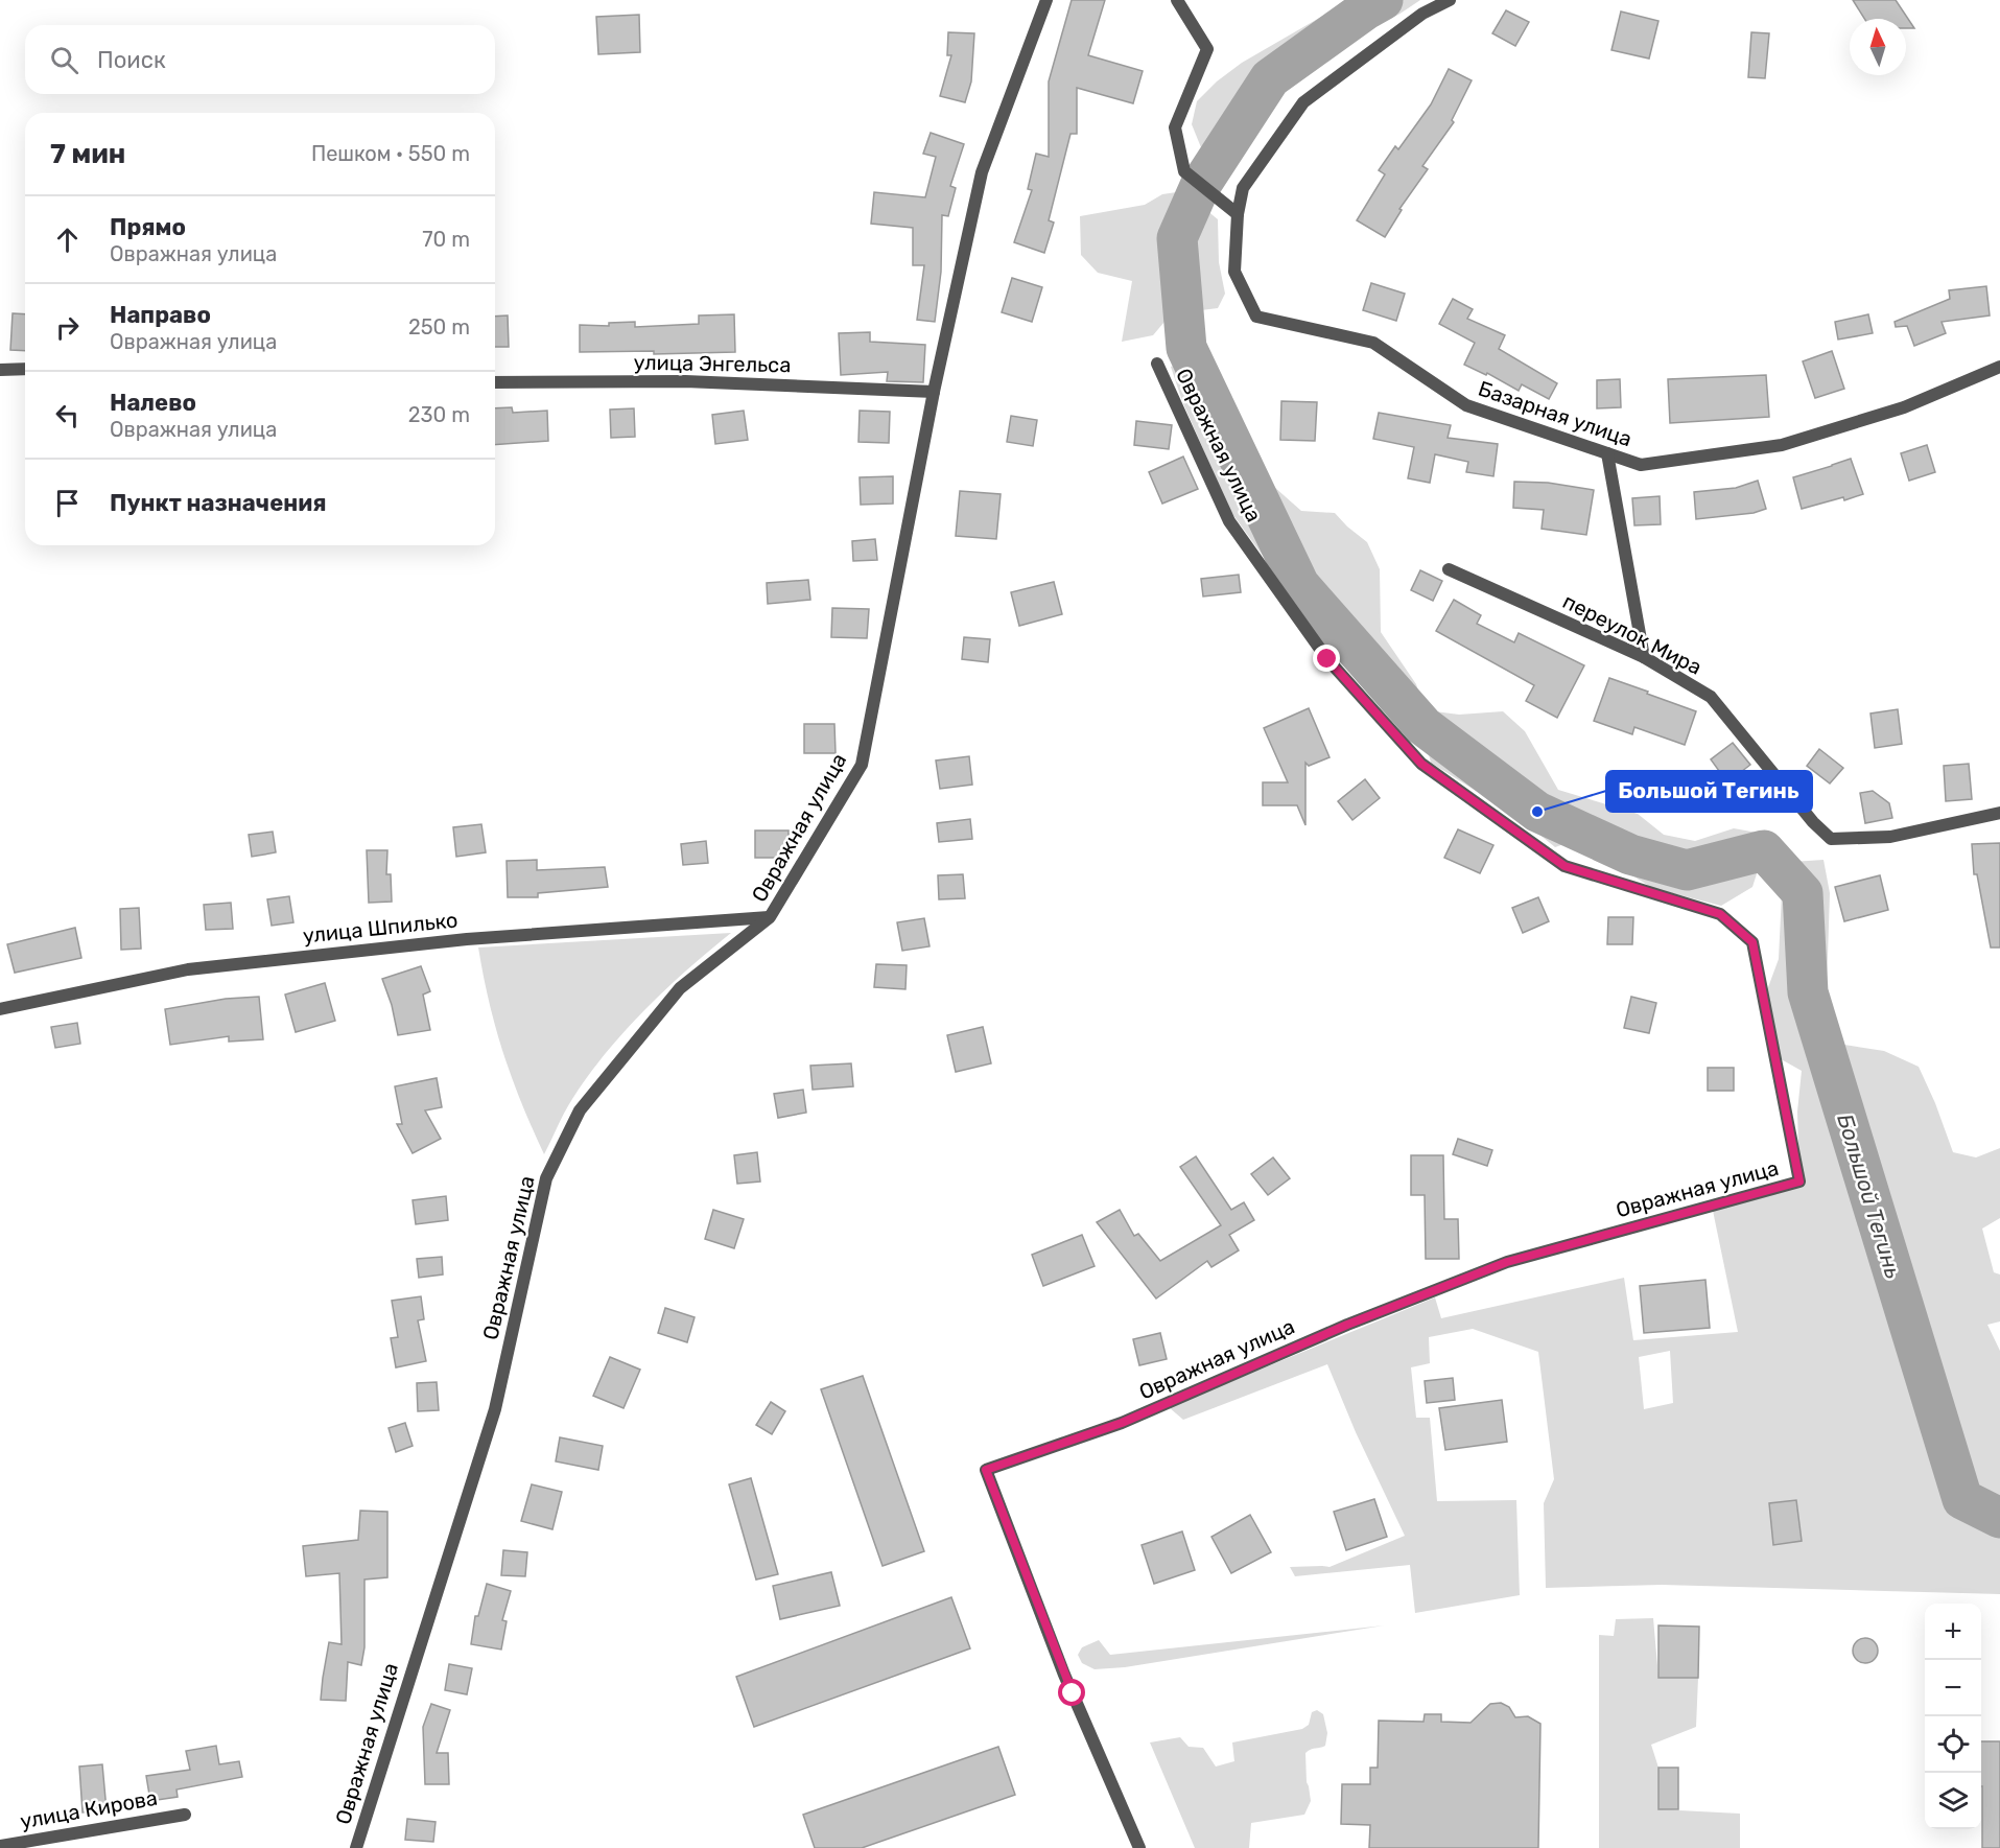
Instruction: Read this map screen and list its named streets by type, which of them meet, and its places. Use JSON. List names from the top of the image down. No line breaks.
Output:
{"streets":{"street":["улица Энгельса","Базарная улица","Овражная улица","переулок Мира","улица Шпилько","улица Кирова"]},"crossings":[["улица Энгельса","Овражная улица"],["Овражная улица","улица Шпилько"]],"water":["Большой Тегинь"],"places":["Большой Тегинь"],"north":"top","page":{"search":"Поиск","heading":["7 мин","Пешком · 550 m"],"list":[["Прямо","Овражная улица","70 m"],["Направо","Овражная улица","250 m"],["Налево","Овражная улица","230 m"],"Пункт назначения"],"map_buttons":["+","−"]}}
